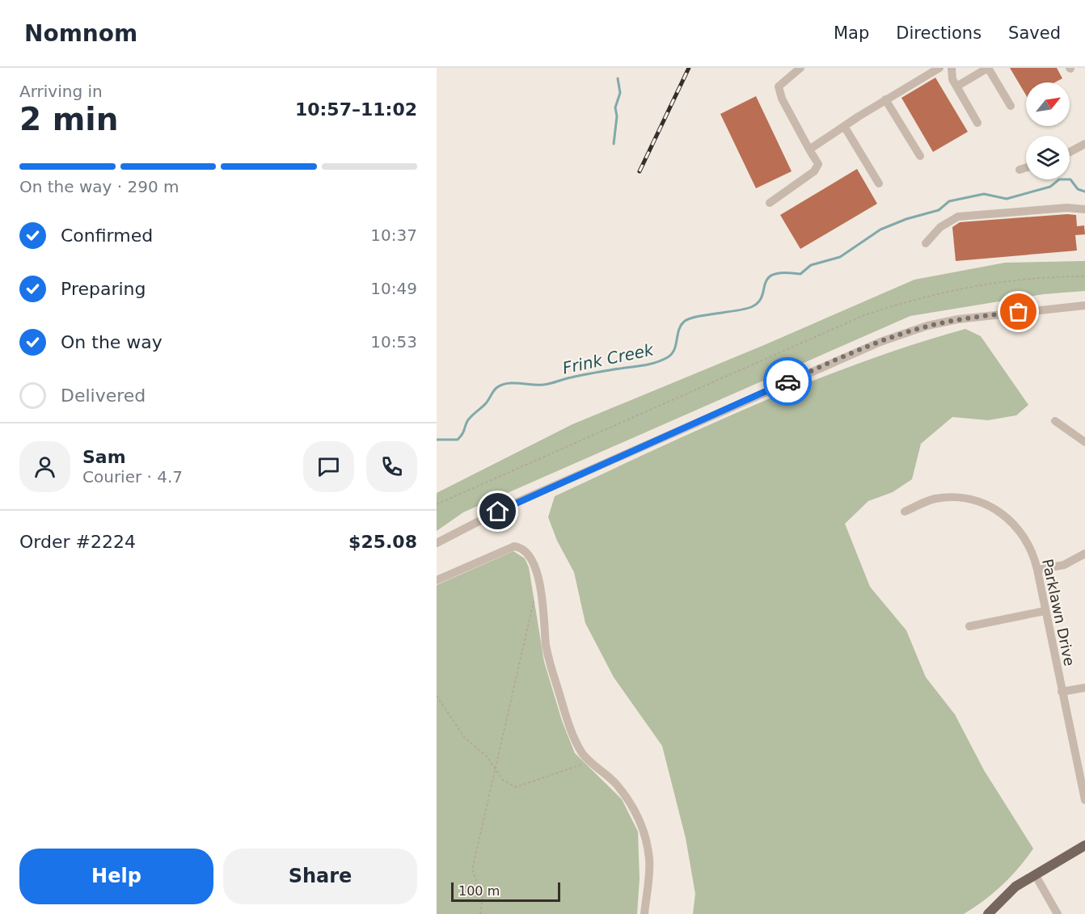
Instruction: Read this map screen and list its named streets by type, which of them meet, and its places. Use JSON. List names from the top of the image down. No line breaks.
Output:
{"streets":{"street":["Parklawn Drive"]},"water":["Frink Creek"],"scale_bar":"100 m","north":"top right","page":{"header":"Nomnom","nav":["Map","Directions","Saved"],"heading":["2 min","Arriving in","10:57–11:02"],"panel":["Sam","Courier · 4.7","Order #2224","$25.08"],"bar":"On the way · 290 m","list":[["Confirmed","10:37"],["Preparing","10:49"],["On the way","10:53"],"Delivered"],"buttons":["Help","Share"],"scale":"100 m"}}
